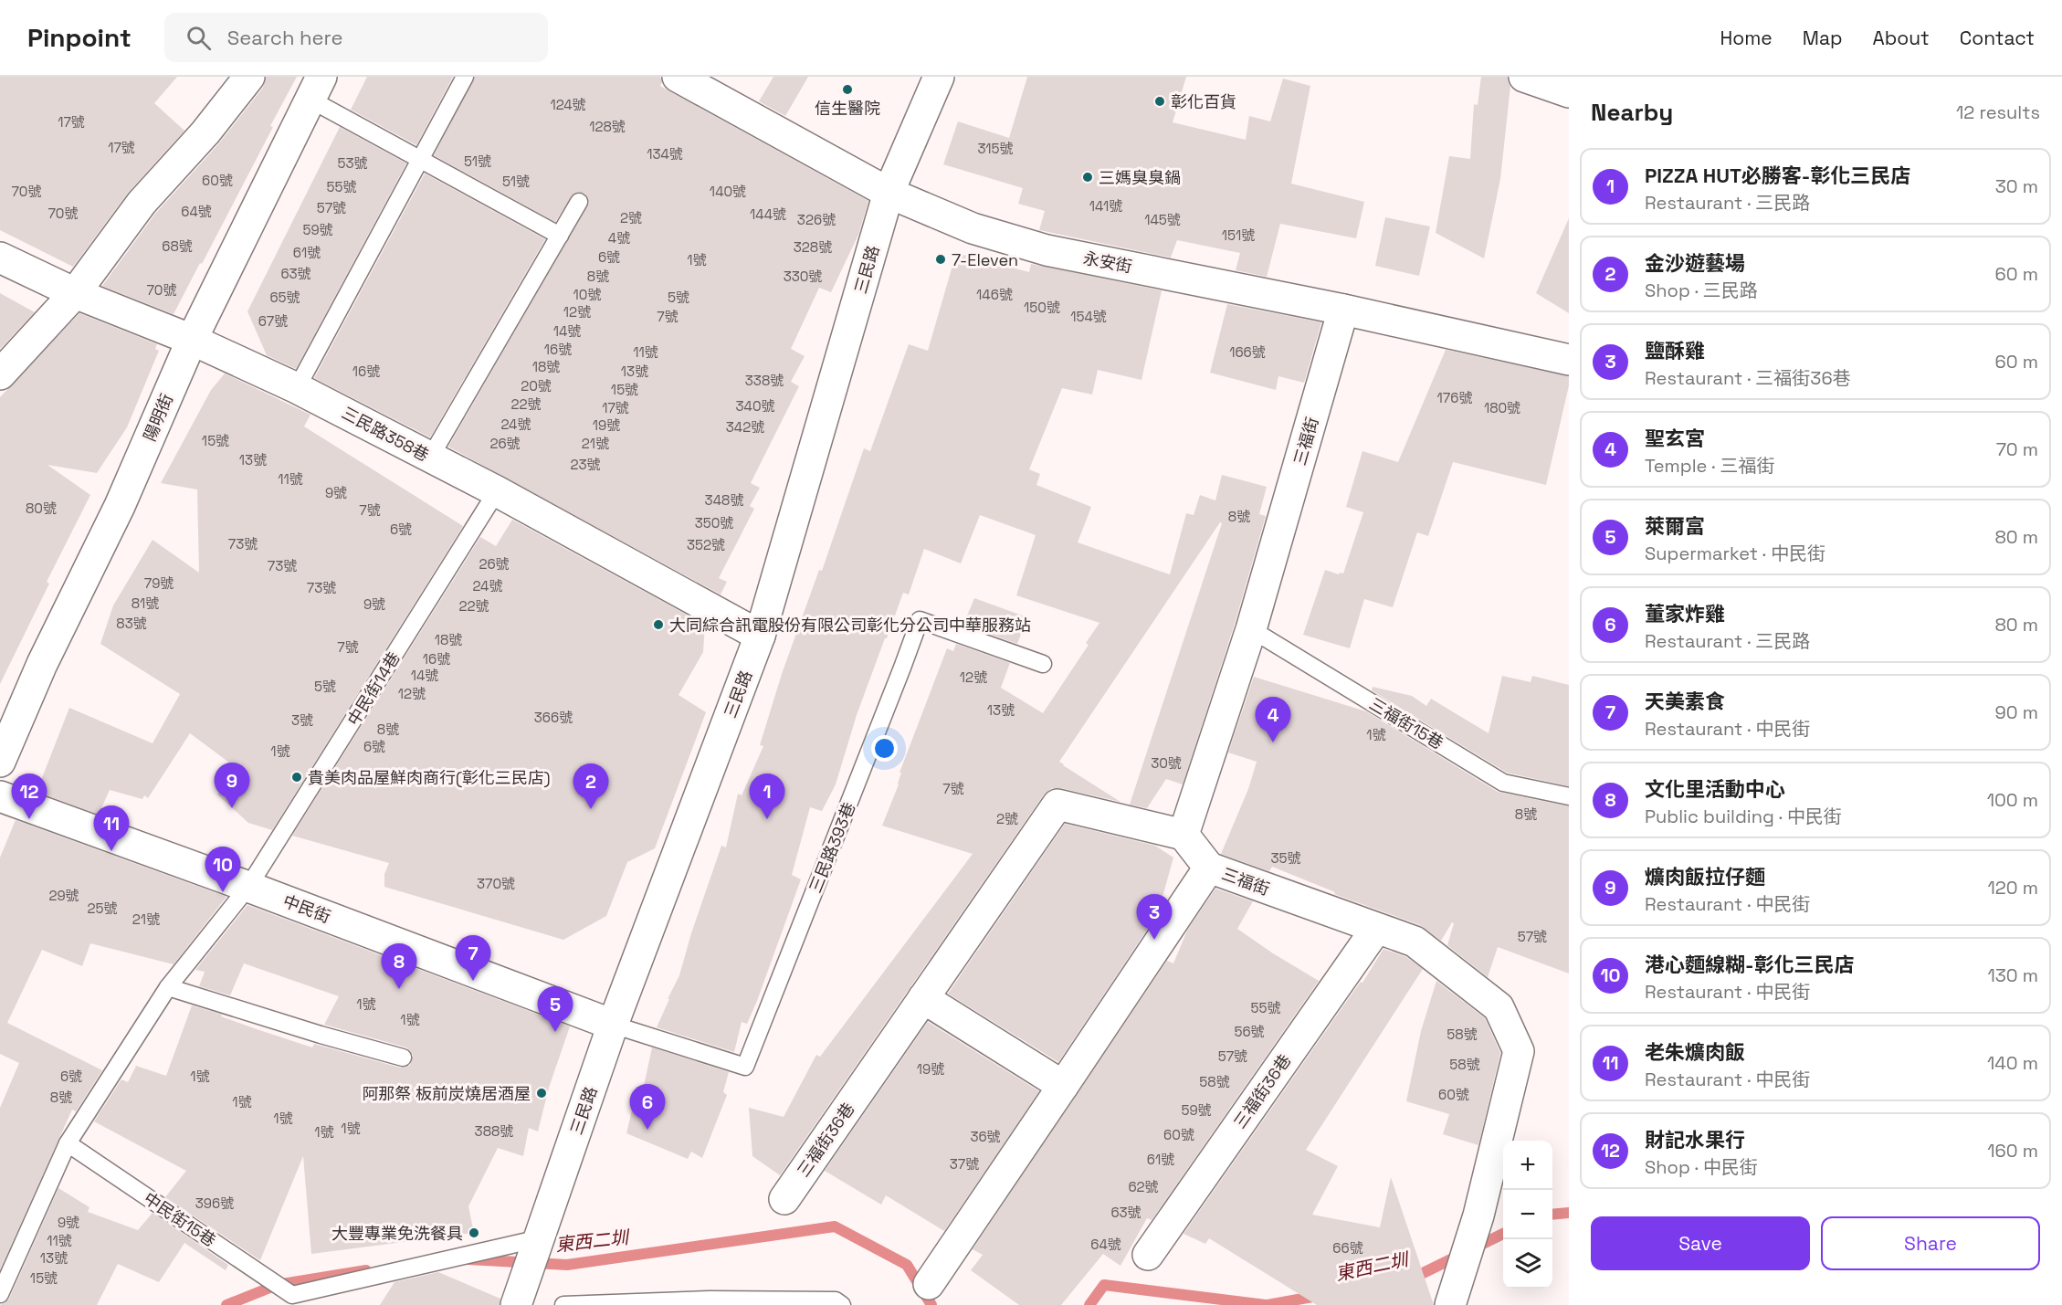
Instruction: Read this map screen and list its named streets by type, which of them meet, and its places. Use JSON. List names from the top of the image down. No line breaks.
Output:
{"streets":{"street":["永安街","三民路","陽明街","三民路358巷","三福街","中民街","三福街36巷"],"lane":["中民街14巷","三福街15巷","三民路393巷","中民街15巷"]},"crossings":[["永安街","三民路"],["永安街","三福街"],["三民路","三民路358巷"],["三民路","三民路393巷"],["三民路","中民街"],["三民路","中民街15巷"],["陽明街","三民路358巷"],["三民路358巷","中民街14巷"],["三福街","三福街15巷"],["三福街","三福街36巷"],["中民街14巷","中民街"],["三民路393巷","中民街"]],"water":["東西二圳"],"places":["信生醫院","彰化百貨","三媽臭臭鍋","7-Eleven","大同綜合訊電股份有限公司彰化分公司中華服務站","貴美肉品屋鮮肉商行(彰化三民店)","阿那祭 板前炭燒居酒屋","大豐專業免洗餐具"],"house_numbers":["124號","17號","128號","17號","315號","134號","51號","53號","60號","51號","55號","70號","140號","141號","57號","64號","70號","144號","2號","326號","145號","59號","151號","4號","68號","328號","61號","6號","1號","63號","8號","330號","70號","10號","146號","65號","5號","150號","12號","7號","154號","67號","14號","16號","11號","166號","18號","16號","13號","338號","20號","15號","176號","22號","340號","17號","180號","24號","19號","342號","15號","26號","21號","13號","23號","11號","9號","348號","80號","7號","8號","350號","6號","73號","352號","26號","73號","79號","24號","73號","81號","9號","22號","83號","18號","7號","16號","14號","12號","5號","12號","13號","366號","3號","8號","1號","6號","1號","30號","7號","8號","2號","35號","370號","29號","25號","21號","57號","1號","55號","1號","56號","58號","57號","58號","19號","6號","1號","58號","60號","8號","1號","59號","1號","1號","388號","1號","60號","36號","61號","37號","62號","396號","63號","9號","11號","64號","66號","13號","15號"],"page":{"header":"Pinpoint","search":"Search here","nav":["Home","Map","About","Contact"],"heading":["Nearby","12 results"],"list":[{"mark":"1","name":"PIZZA HUT必勝客-彰化三民店","note":"Restaurant · 三民路","value":"30 m"},{"mark":"2","name":"金沙遊藝場","note":"Shop · 三民路","value":"60 m"},{"mark":"3","name":"鹽酥雞","note":"Restaurant · 三福街36巷","value":"60 m"},{"mark":"4","name":"聖玄宮","note":"Temple · 三福街","value":"70 m"},{"mark":"5","name":"萊爾富","note":"Supermarket · 中民街","value":"80 m"},{"mark":"6","name":"董家炸雞","note":"Restaurant · 三民路","value":"80 m"},{"mark":"7","name":"天美素食","note":"Restaurant · 中民街","value":"90 m"},{"mark":"8","name":"文化里活動中心","note":"Public building · 中民街","value":"100 m"},{"mark":"9","name":"爌肉飯拉仔麵","note":"Restaurant · 中民街","value":"120 m"},{"mark":"10","name":"港心麵線糊-彰化三民店","note":"Restaurant · 中民街","value":"130 m"},{"mark":"11","name":"老朱爌肉飯","note":"Restaurant · 中民街","value":"140 m"},{"mark":"12","name":"財記水果行","note":"Shop · 中民街","value":"160 m"}],"pins":["4","9","2","1","12","11","10","3","7","8","5","6"],"map_buttons":["+","−"],"buttons":["Save","Share"]}}
